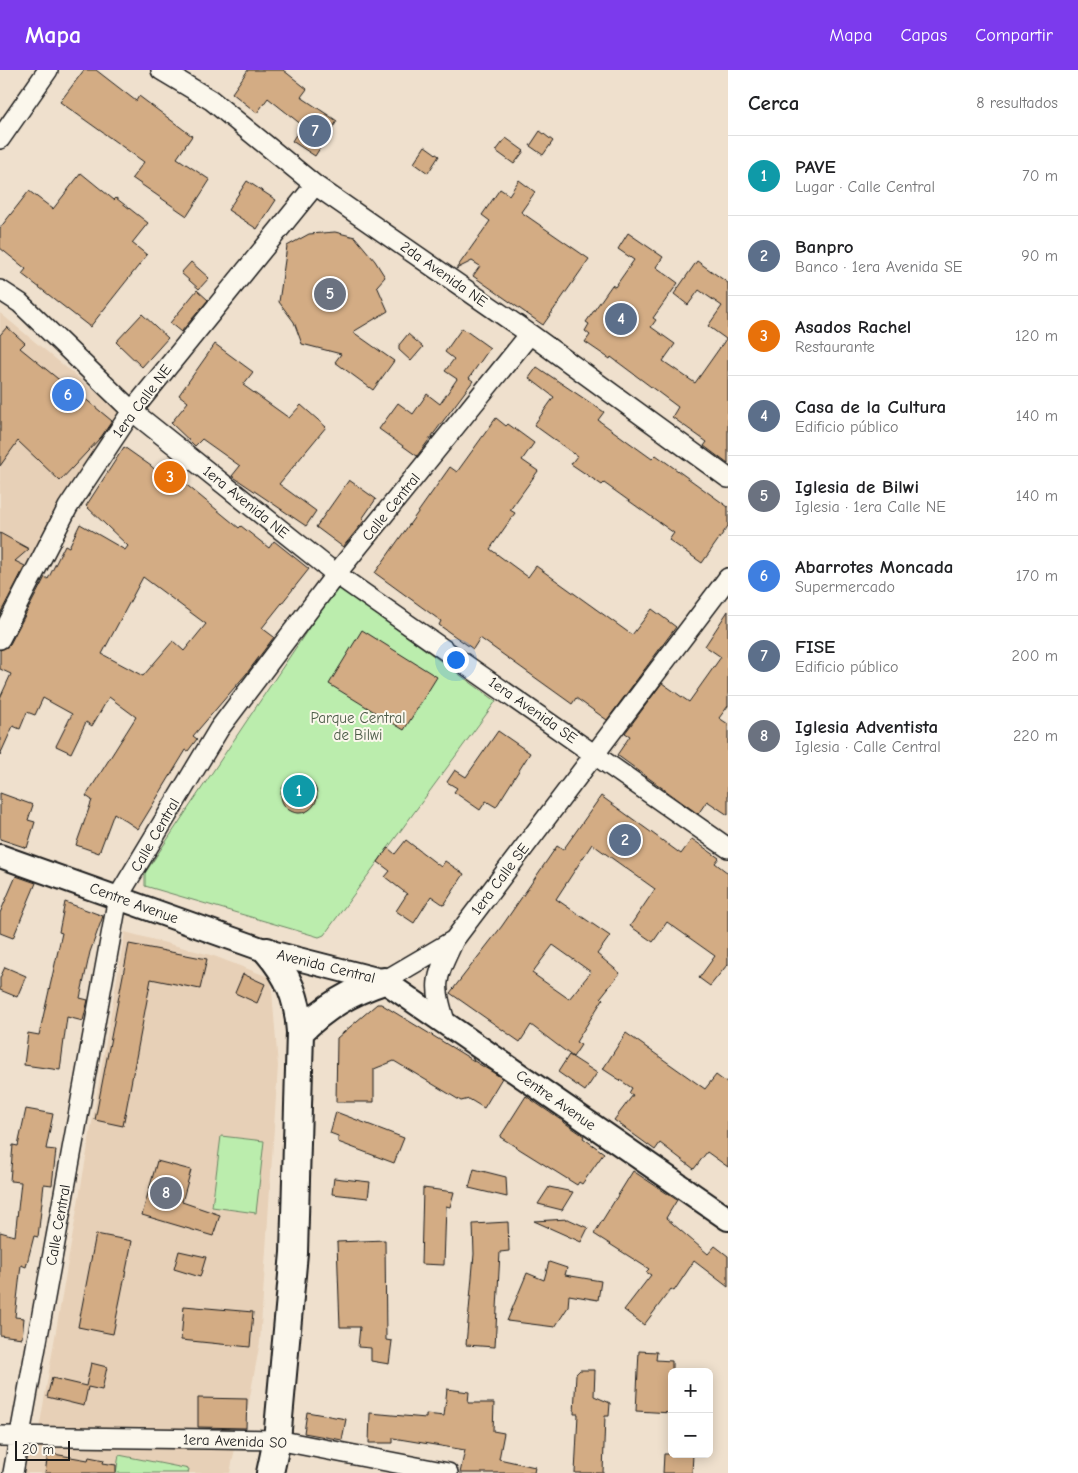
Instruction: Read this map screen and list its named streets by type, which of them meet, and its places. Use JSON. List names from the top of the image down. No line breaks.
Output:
{"streets":{"street":["2da Avenida NE","1era Calle NE","1era Avenida NE","Calle Central","1era Avenida SE","1era Calle SE","Centre Avenue","Avenida Central","1era Avenida SO"]},"crossings":[["2da Avenida NE","1era Calle NE"],["2da Avenida NE","Calle Central"],["1era Calle NE","1era Avenida NE"],["1era Avenida NE","Calle Central"],["1era Avenida NE","1era Avenida SE"],["Calle Central","1era Avenida SE"],["Calle Central","Centre Avenue"],["Calle Central","1era Avenida SO"],["1era Avenida SE","1era Calle SE"],["1era Calle SE","Centre Avenue"],["1era Calle SE","Avenida Central"],["Centre Avenue","Avenida Central"]],"parks":["Parque Central de Bilwi"],"scale_bar":"20 m","page":{"header":"Mapa","nav":["Mapa","Capas","Compartir"],"heading":["Cerca","8 resultados"],"pins":["7","5","4","6","3","1","2","8"],"list":[{"mark":"1","name":"PAVE","note":"Lugar · Calle Central","value":"70 m"},{"mark":"2","name":"Banpro","note":"Banco · 1era Avenida SE","value":"90 m"},{"mark":"3","name":"Asados Rachel","note":"Restaurante","value":"120 m"},{"mark":"4","name":"Casa de la Cultura","note":"Edificio público","value":"140 m"},{"mark":"5","name":"Iglesia de Bilwi","note":"Iglesia · 1era Calle NE","value":"140 m"},{"mark":"6","name":"Abarrotes Moncada","note":"Supermercado","value":"170 m"},{"mark":"7","name":"FISE","note":"Edificio público","value":"200 m"},{"mark":"8","name":"Iglesia Adventista","note":"Iglesia · Calle Central","value":"220 m"}],"map_buttons":["+","−"],"scale":"20 m"}}
